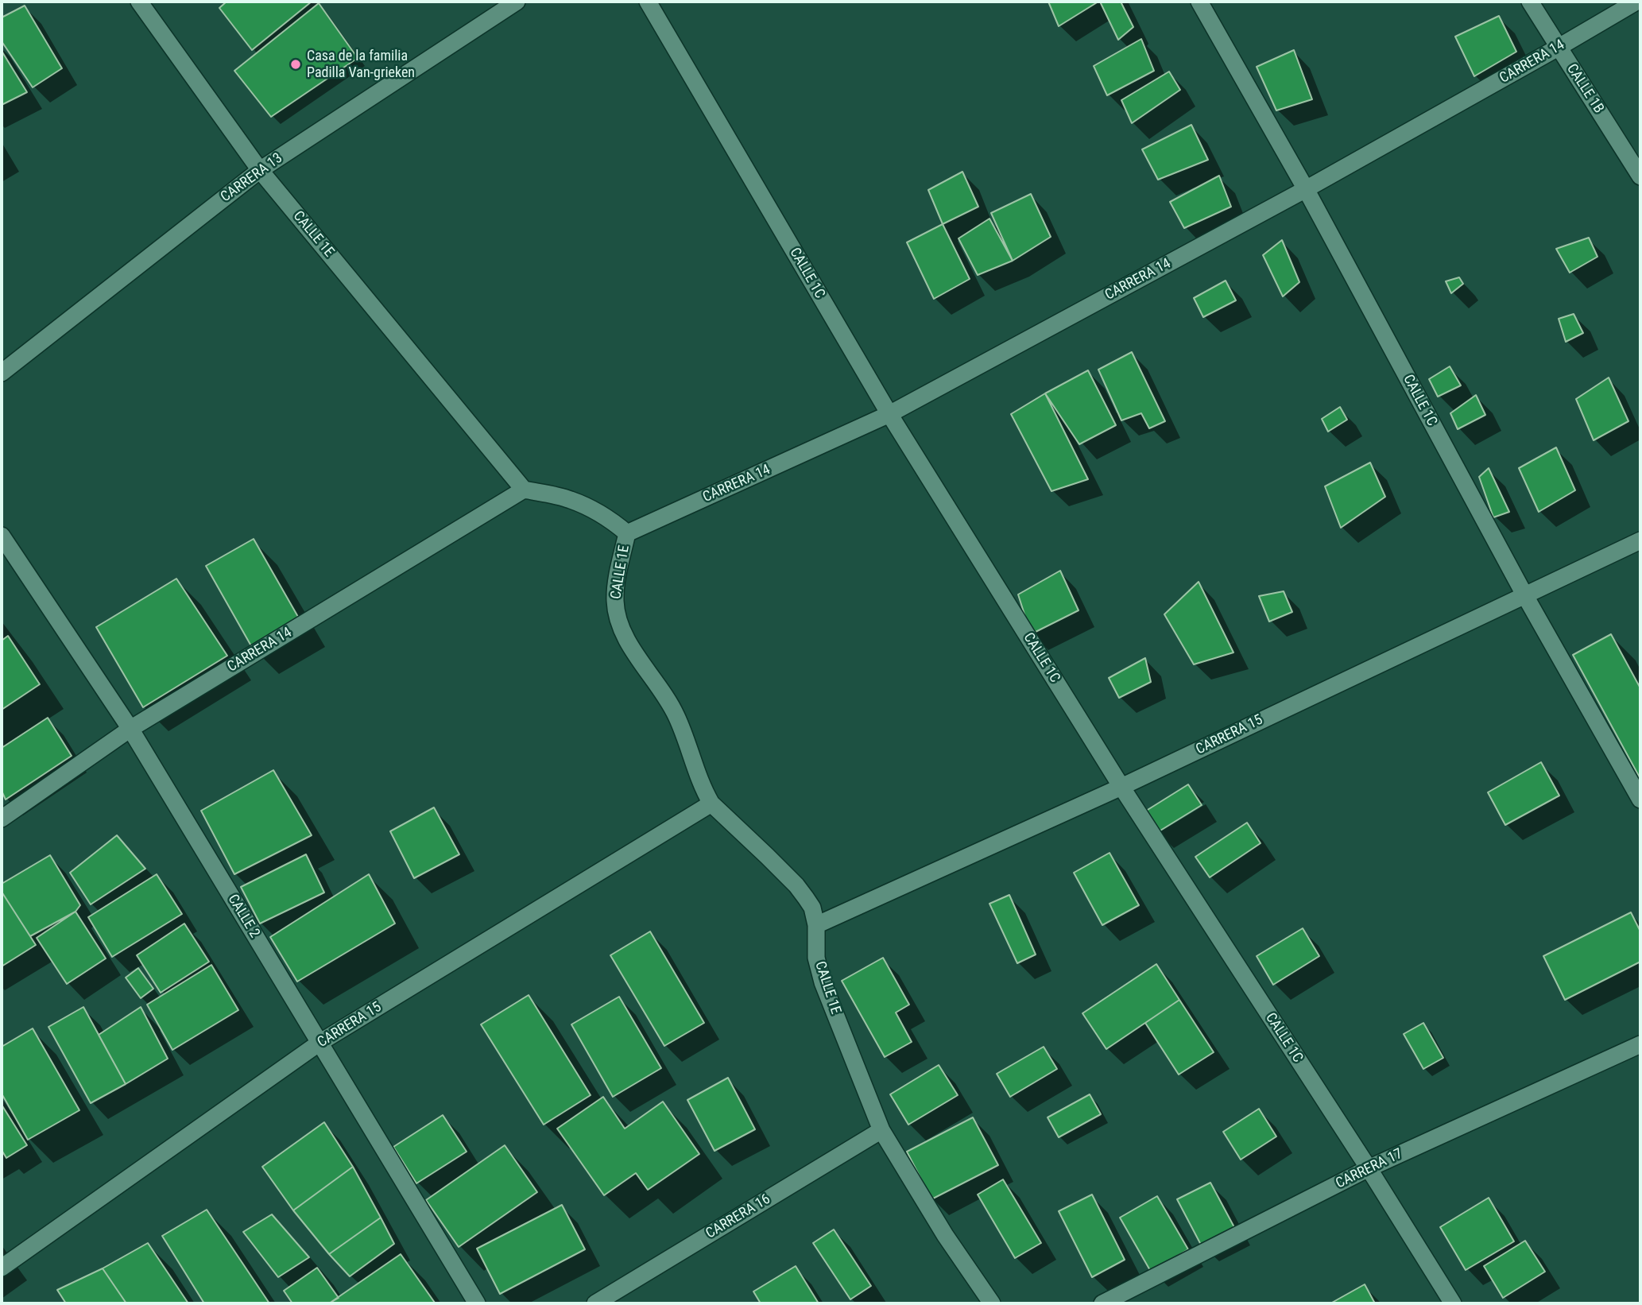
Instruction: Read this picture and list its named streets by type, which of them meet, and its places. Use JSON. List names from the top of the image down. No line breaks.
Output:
{"streets":{"street":["CARRERA 14","CALLE 1B","CARRERA 13","CALLE 1E","CALLE 1C","CARRERA 15","CALLE 2","CARRERA 17","CARRERA 16"]},"crossings":[["CARRERA 14","CALLE 1B"],["CARRERA 14","CALLE 1E"],["CARRERA 14","CALLE 1C"],["CARRERA 14","CALLE 2"],["CARRERA 13","CALLE 1E"],["CALLE 1E","CARRERA 15"],["CALLE 1E","CARRERA 16"],["CALLE 1C","CARRERA 15"],["CALLE 1C","CARRERA 17"],["CARRERA 15","CALLE 2"]],"places":["Casa de la familia Padilla Van-grieken"]}
